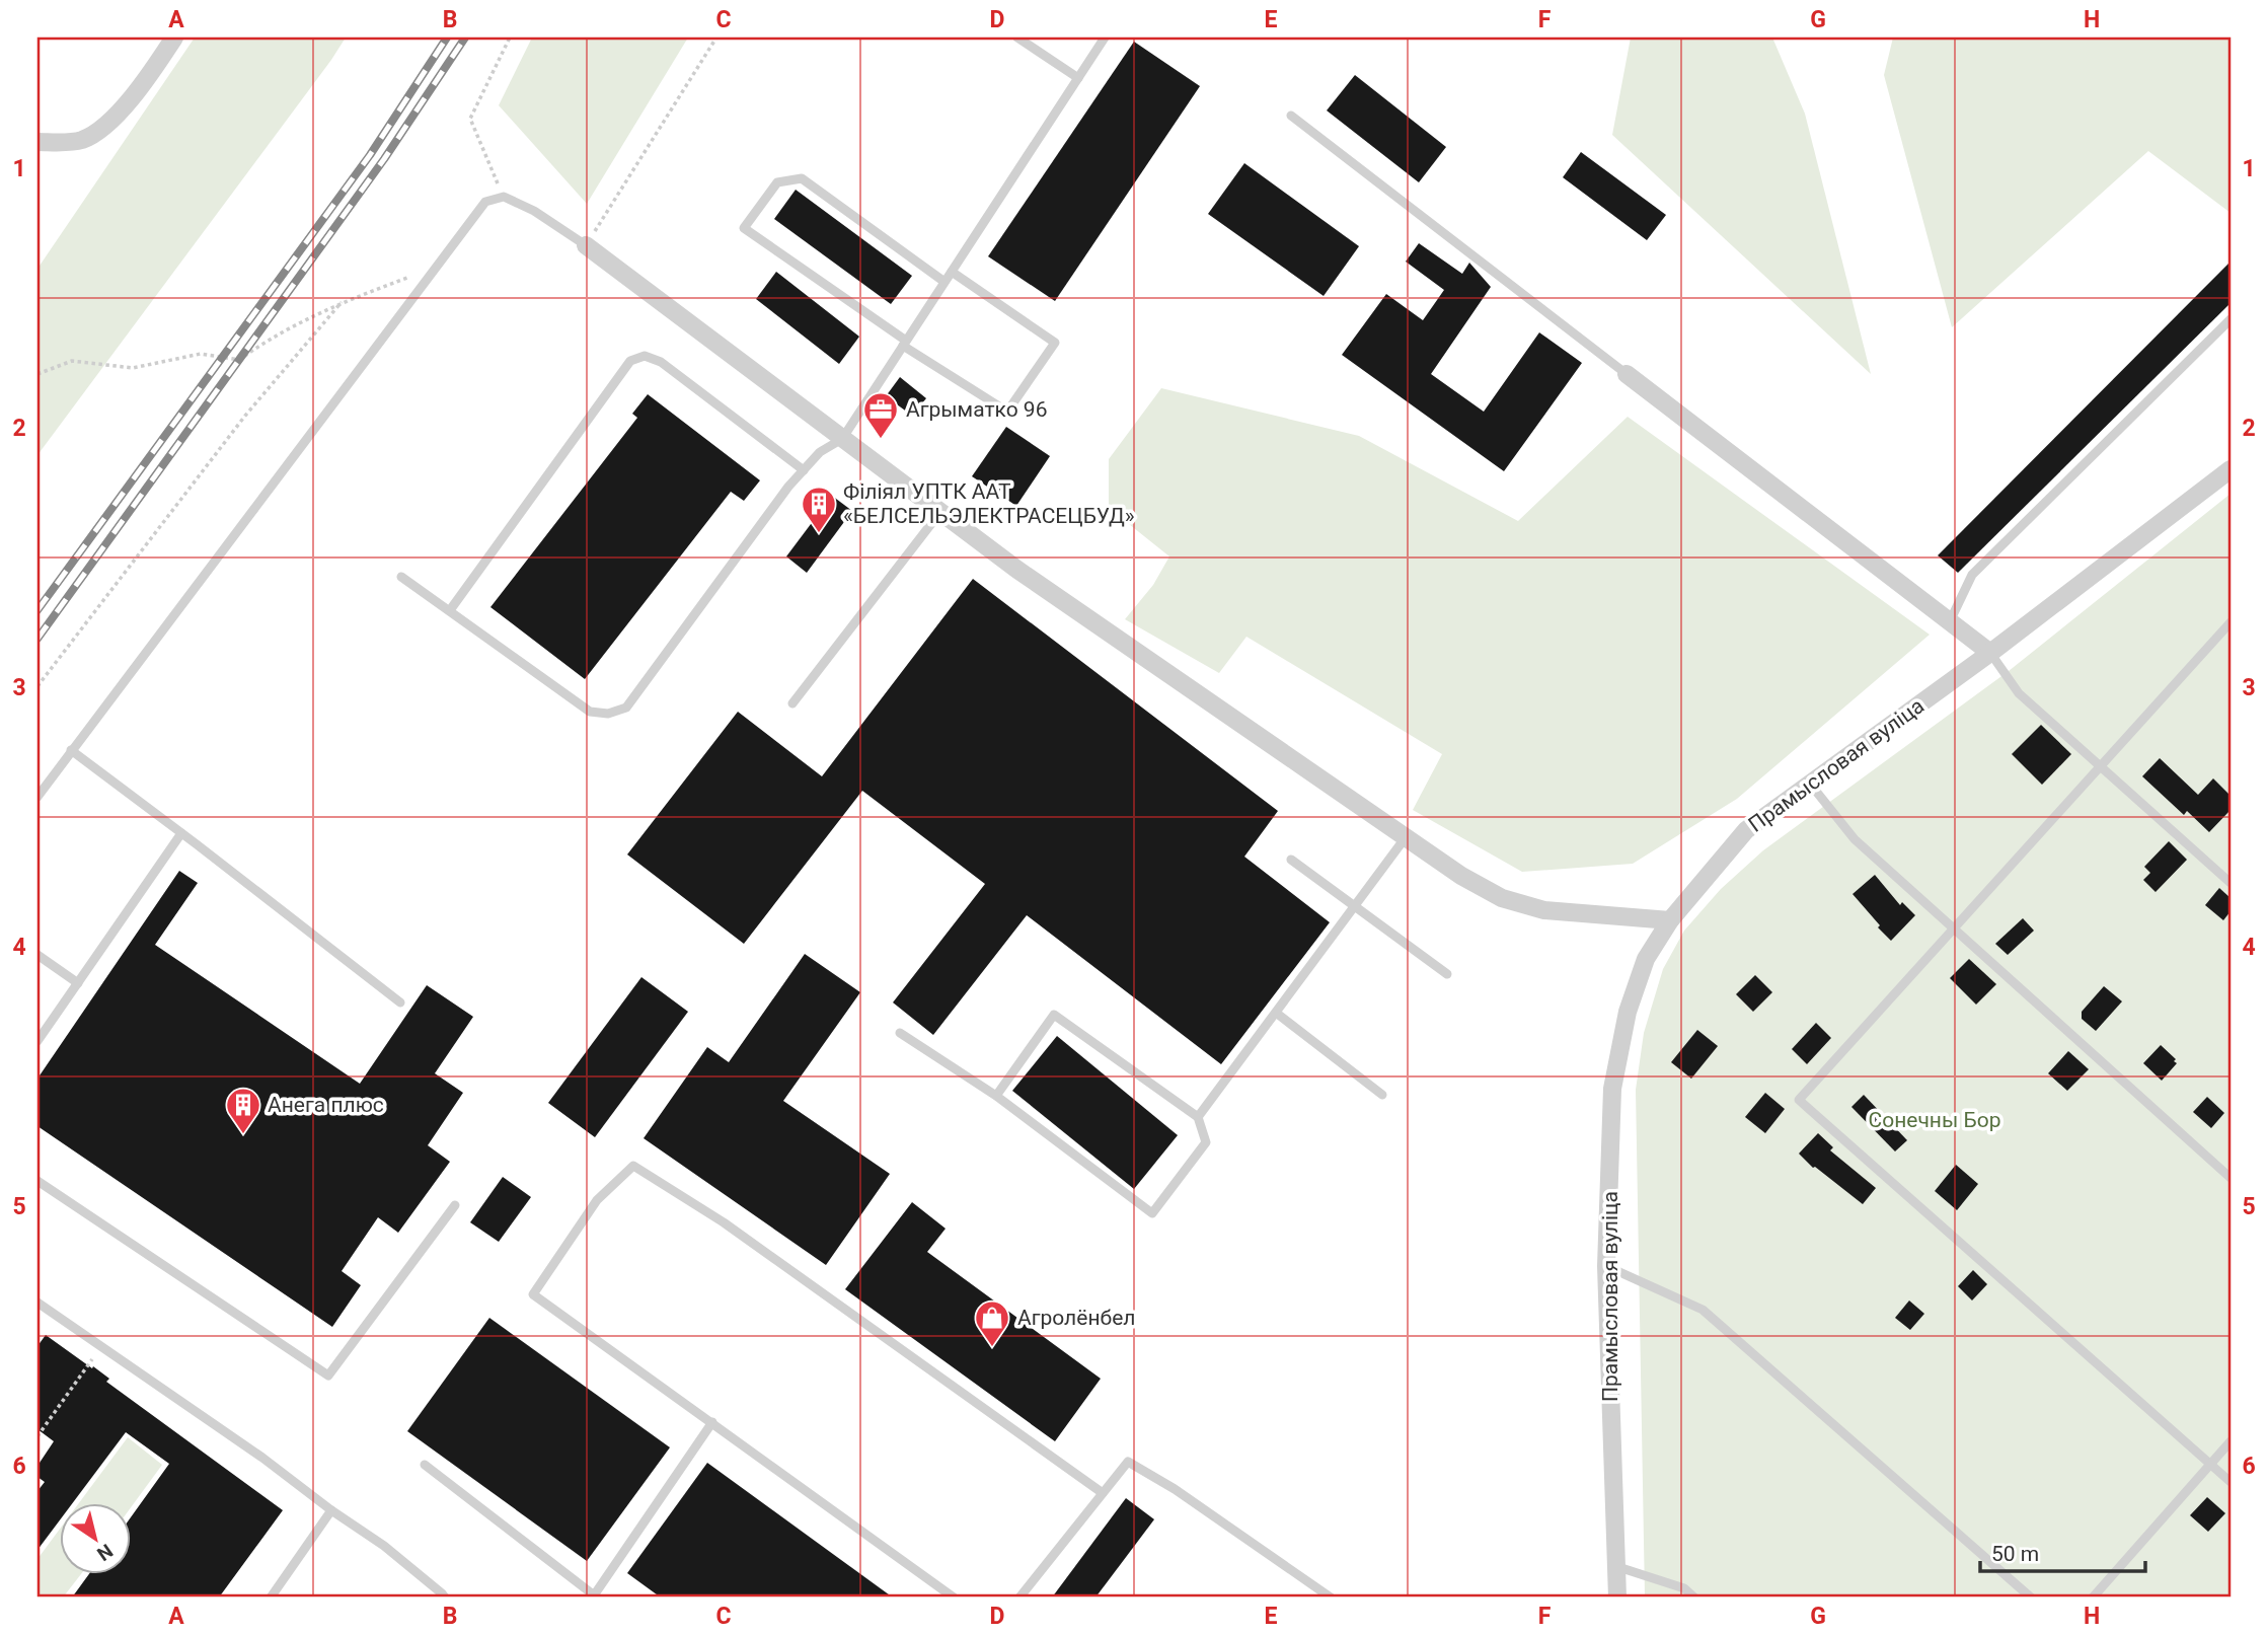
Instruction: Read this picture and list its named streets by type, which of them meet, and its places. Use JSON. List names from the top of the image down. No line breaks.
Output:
{"streets":{"street":["Прамысловая вуліца"]},"parks":["Сонечны Бор"],"places":{"office":["Агрыматко 96"],"building":["Філіял УПТК ААТ «БЕЛСЕЛЬЭЛЕКТРАСЕЦБУД»","Анега плюс"],"shop":["Агролёнбел"]},"scale_bar":"50 m","north":"bottom right","grid":{"columns":["A","B","C","D","E","F","G","H"],"rows":["1","2","3","4","5","6"]}}
